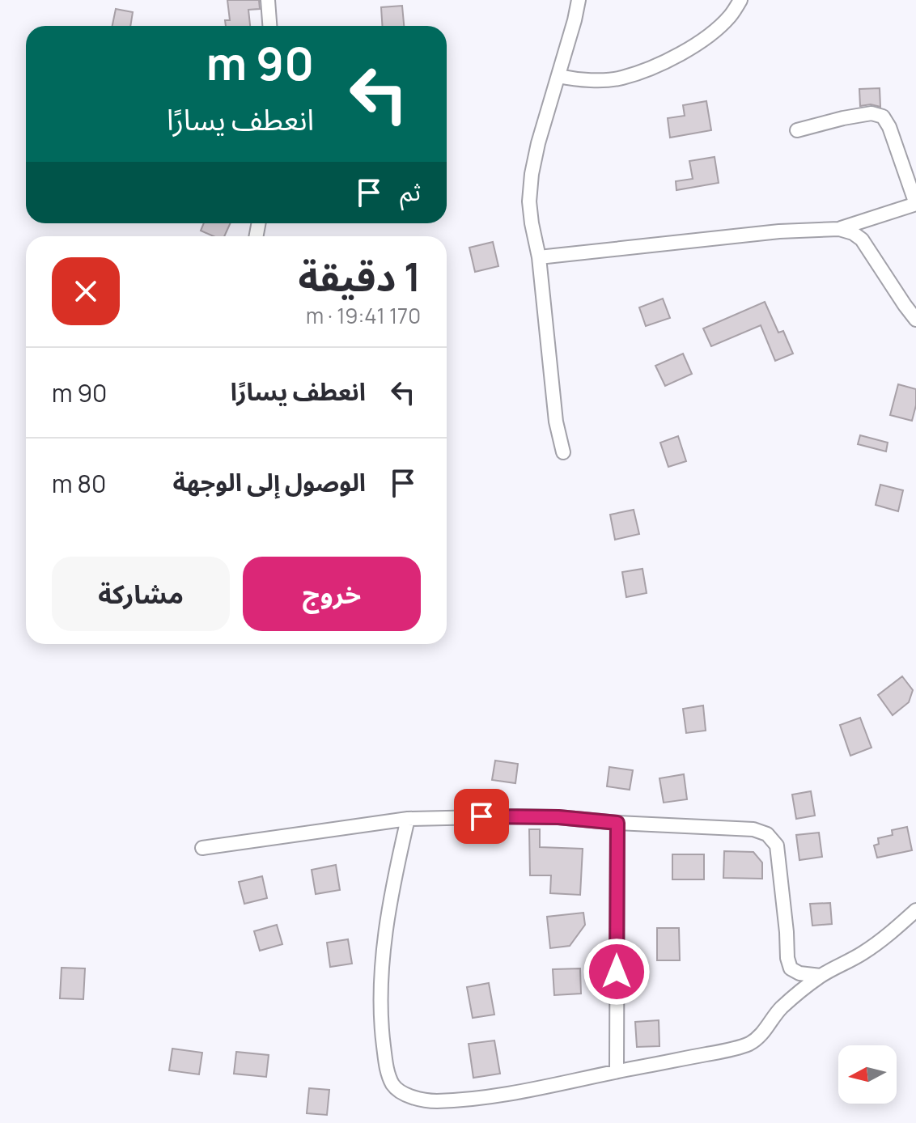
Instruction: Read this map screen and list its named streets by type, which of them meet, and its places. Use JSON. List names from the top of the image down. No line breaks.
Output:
{"north":"left","page":{"turn":["90 m","انعطف يسارًا"],"then":"ثم","heading":["1 دقيقة","170 m · 19:41"],"list":[{"name":"انعطف يسارًا","value":"90 m"},{"name":"الوصول إلى الوجهة","value":"80 m"}],"buttons":["خروج","مشاركة"]}}
